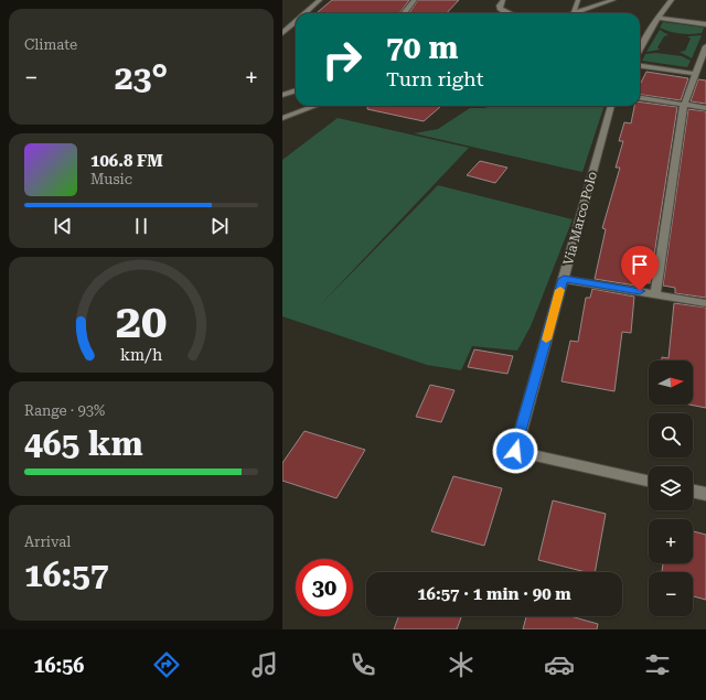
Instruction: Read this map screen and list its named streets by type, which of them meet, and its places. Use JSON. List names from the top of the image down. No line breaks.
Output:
{"streets":{"street":["Via Marco Polo"]},"north":"right","page":{"tile":["Climate",["Range · 93%","465 km"],["Arrival","16:57"]],"turn":["70 m","Turn right"],"heat":["−","23°","+"],"song":["106.8 FM","Music"],"map_buttons":["+","−"],"limit":"30","trip":"16:57 · 1 min · 90 m","tabs":"16:56","gauge":["20","km/h"]}}
